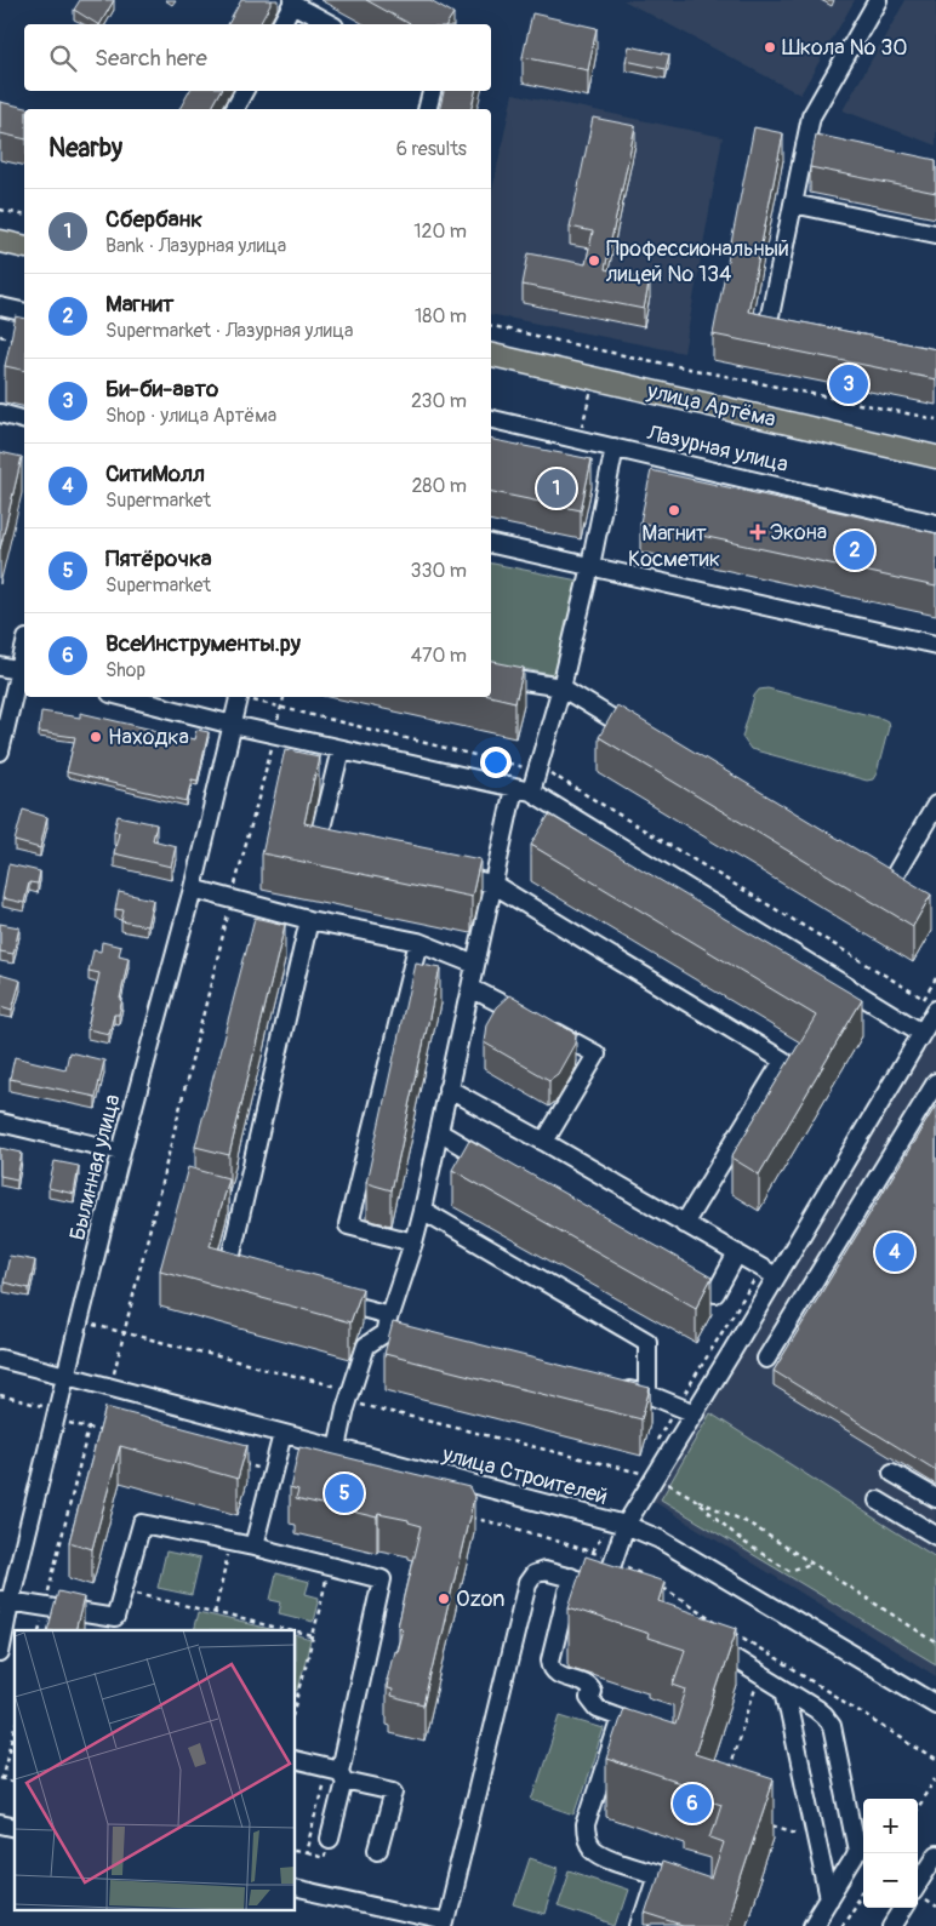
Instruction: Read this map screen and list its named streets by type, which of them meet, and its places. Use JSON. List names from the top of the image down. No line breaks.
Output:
{"streets":{"main road":["улица Артёма"],"street":["Лазурная улица","Былинная улица","улица Строителей"]},"crossings":[["Былинная улица","улица Строителей"]],"places":{"other":["Школа № 30","Профессиональный лицей № 134","Магнит Косметик","Находка","Ozon"],"health":["Экона"]},"page":{"search":"Search here","heading":["Nearby","6 results"],"list":[{"mark":"1","name":"Сбербанк","note":"Bank · Лазурная улица","value":"120 m"},{"mark":"2","name":"Магнит","note":"Supermarket · Лазурная улица","value":"180 m"},{"mark":"3","name":"Би-би-авто","note":"Shop · улица Артёма","value":"230 m"},{"mark":"4","name":"СитиМолл","note":"Supermarket","value":"280 m"},{"mark":"5","name":"Пятёрочка","note":"Supermarket","value":"330 m"},{"mark":"6","name":"ВсеИнструменты.ру","note":"Shop","value":"470 m"}],"pins":["3","1","2","4","5","6"],"map_buttons":["+","−"]}}
